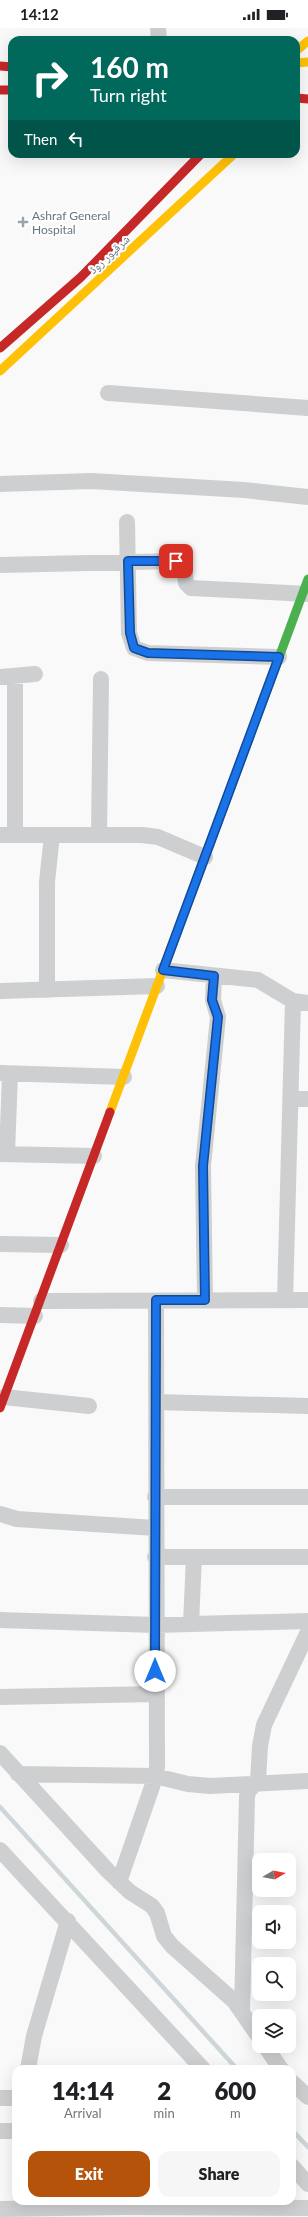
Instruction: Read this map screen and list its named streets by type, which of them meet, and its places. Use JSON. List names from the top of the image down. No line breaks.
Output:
{"streets":{"main road":["شرقپور روڈ"]},"places":{"health":["Ashraf General Hospital"]},"north":"right","page":{"status":"14:12","turn":["160 m","Turn right"],"then":"Then","eta":["14:14","Arrival","2","min","600","m"],"buttons":["Exit","Share"]}}
